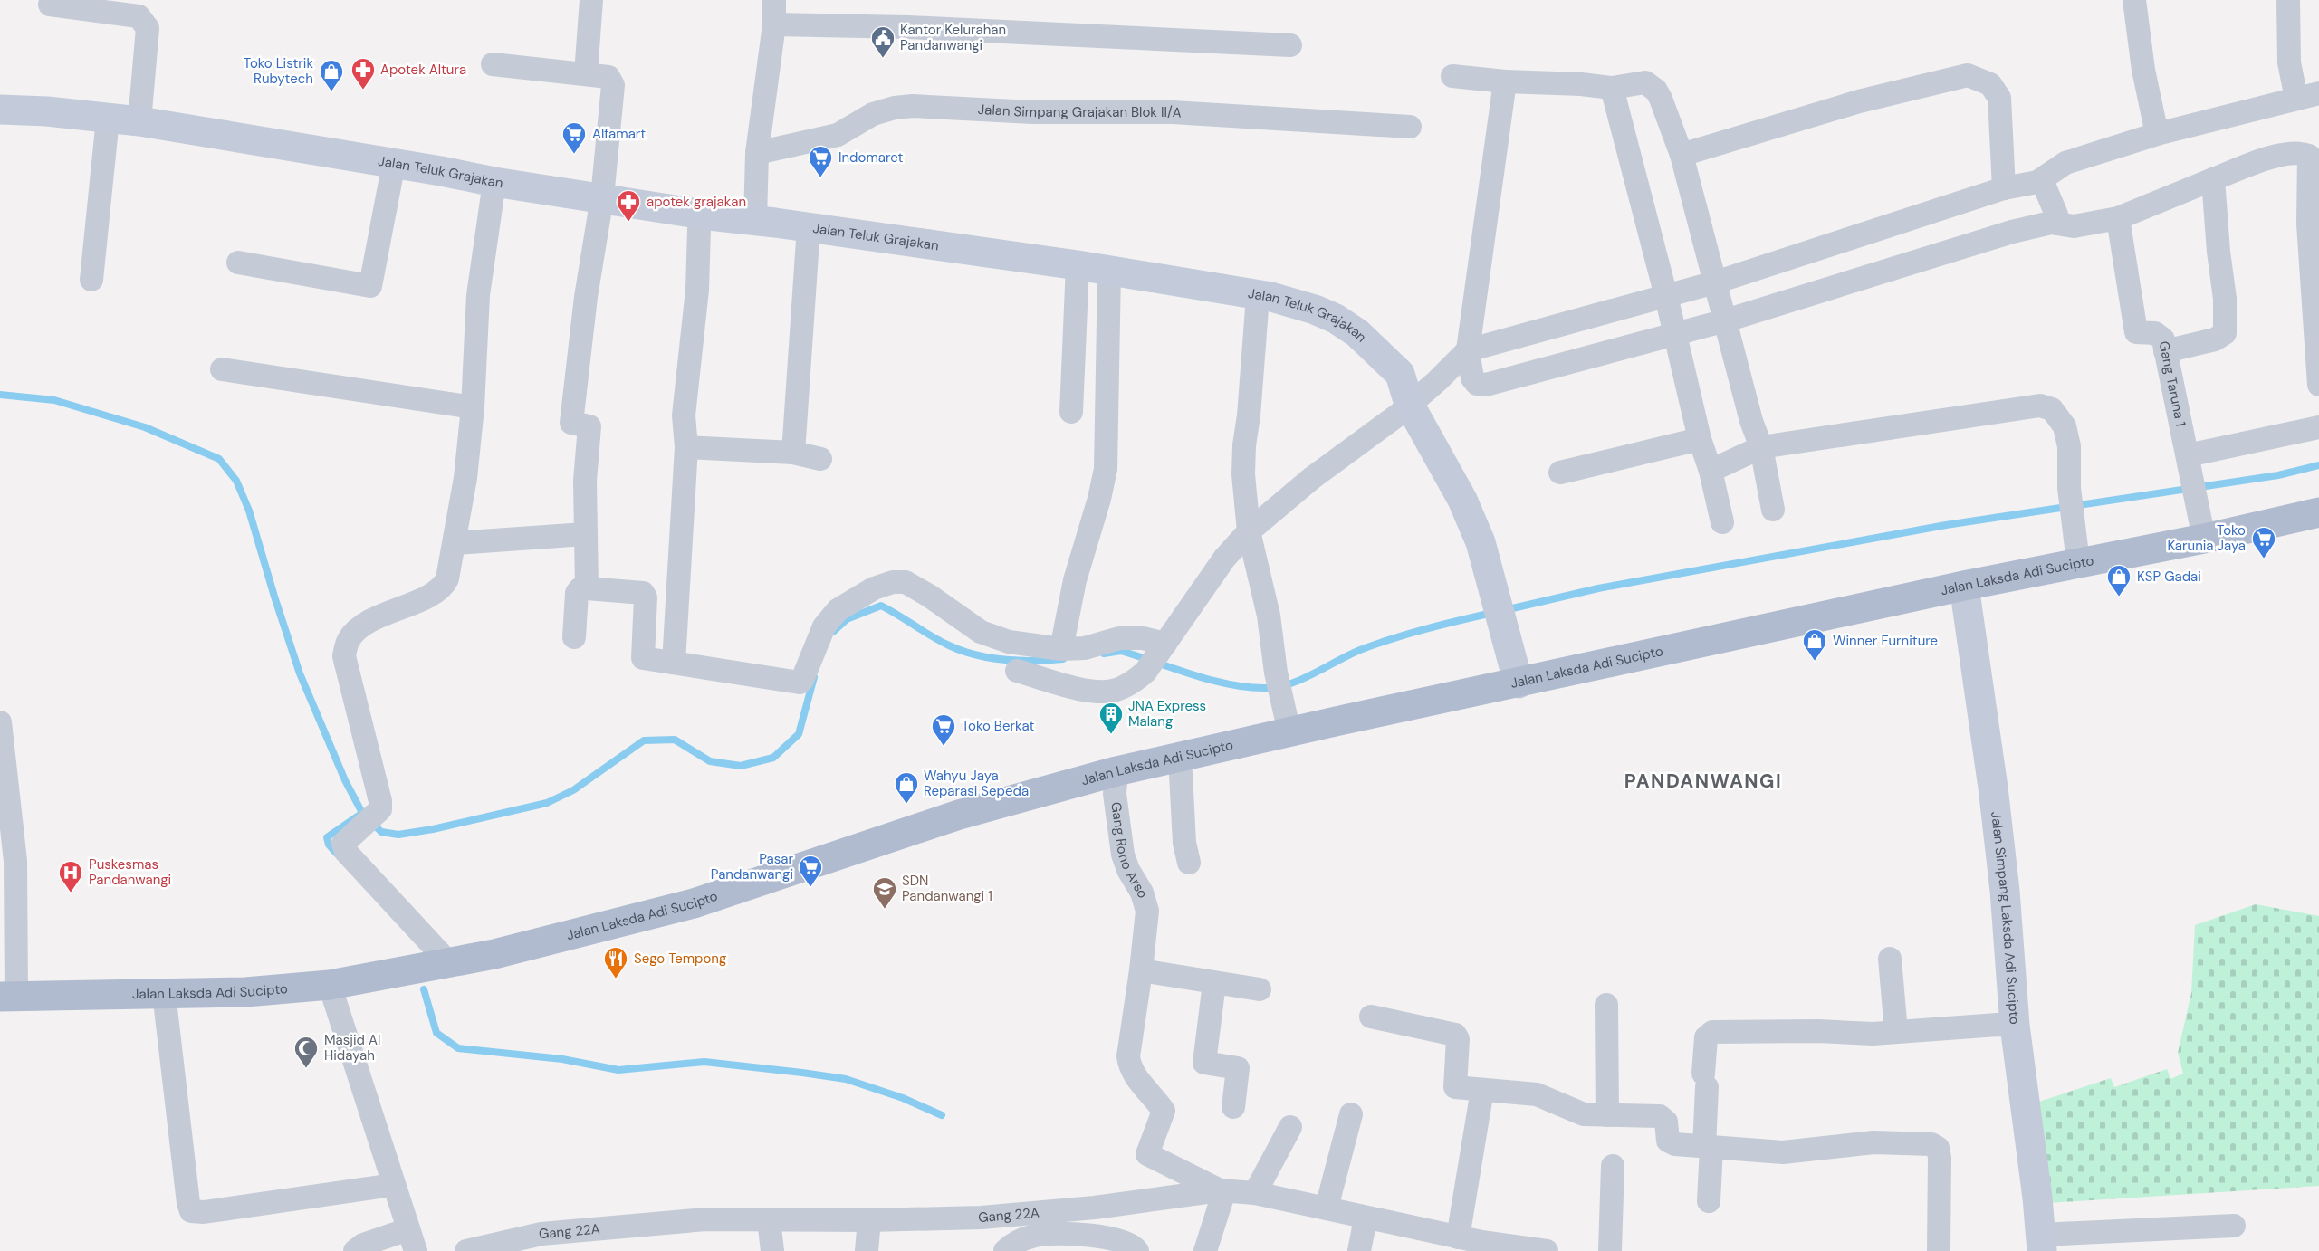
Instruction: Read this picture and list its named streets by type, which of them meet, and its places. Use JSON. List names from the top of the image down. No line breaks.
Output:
{"streets":{"main road":["Jalan Laksda Adi Sucipto"],"street":["Jalan Simpang Grajakan Blok II/A","Jalan Teluk Grajakan","Gang Taruna 1","Gang Rono Arso","Jalan Simpang Laksda Adi Sucipto","Gang 22A"]},"crossings":[["Jalan Teluk Grajakan","Jalan Laksda Adi Sucipto"],["Gang Taruna 1","Jalan Laksda Adi Sucipto"],["Jalan Laksda Adi Sucipto","Gang Rono Arso"],["Jalan Laksda Adi Sucipto","Jalan Simpang Laksda Adi Sucipto"],["Gang Rono Arso","Gang 22A"]],"districts":["PANDANWANGI"],"places":{"public building":["Kantor Kelurahan Pandanwangi"],"pharmacy":["Apotek Altura","apotek grajakan"],"shop":["Toko Listrik Rubytech","KSP Gadai","Winner Furniture","Wahyu Jaya Reparasi Sepeda"],"supermarket":["Alfamart","Indomaret","Toko Karunia Jaya","Toko Berkat","Pasar Pandanwangi"],"building":["JNA Express Malang"],"hospital":["Puskesmas Pandanwangi"],"school or university":["SDN Pandanwangi 1"],"restaurant":["Sego Tempong"],"mosque":["Masjid Al Hidayah"]}}
